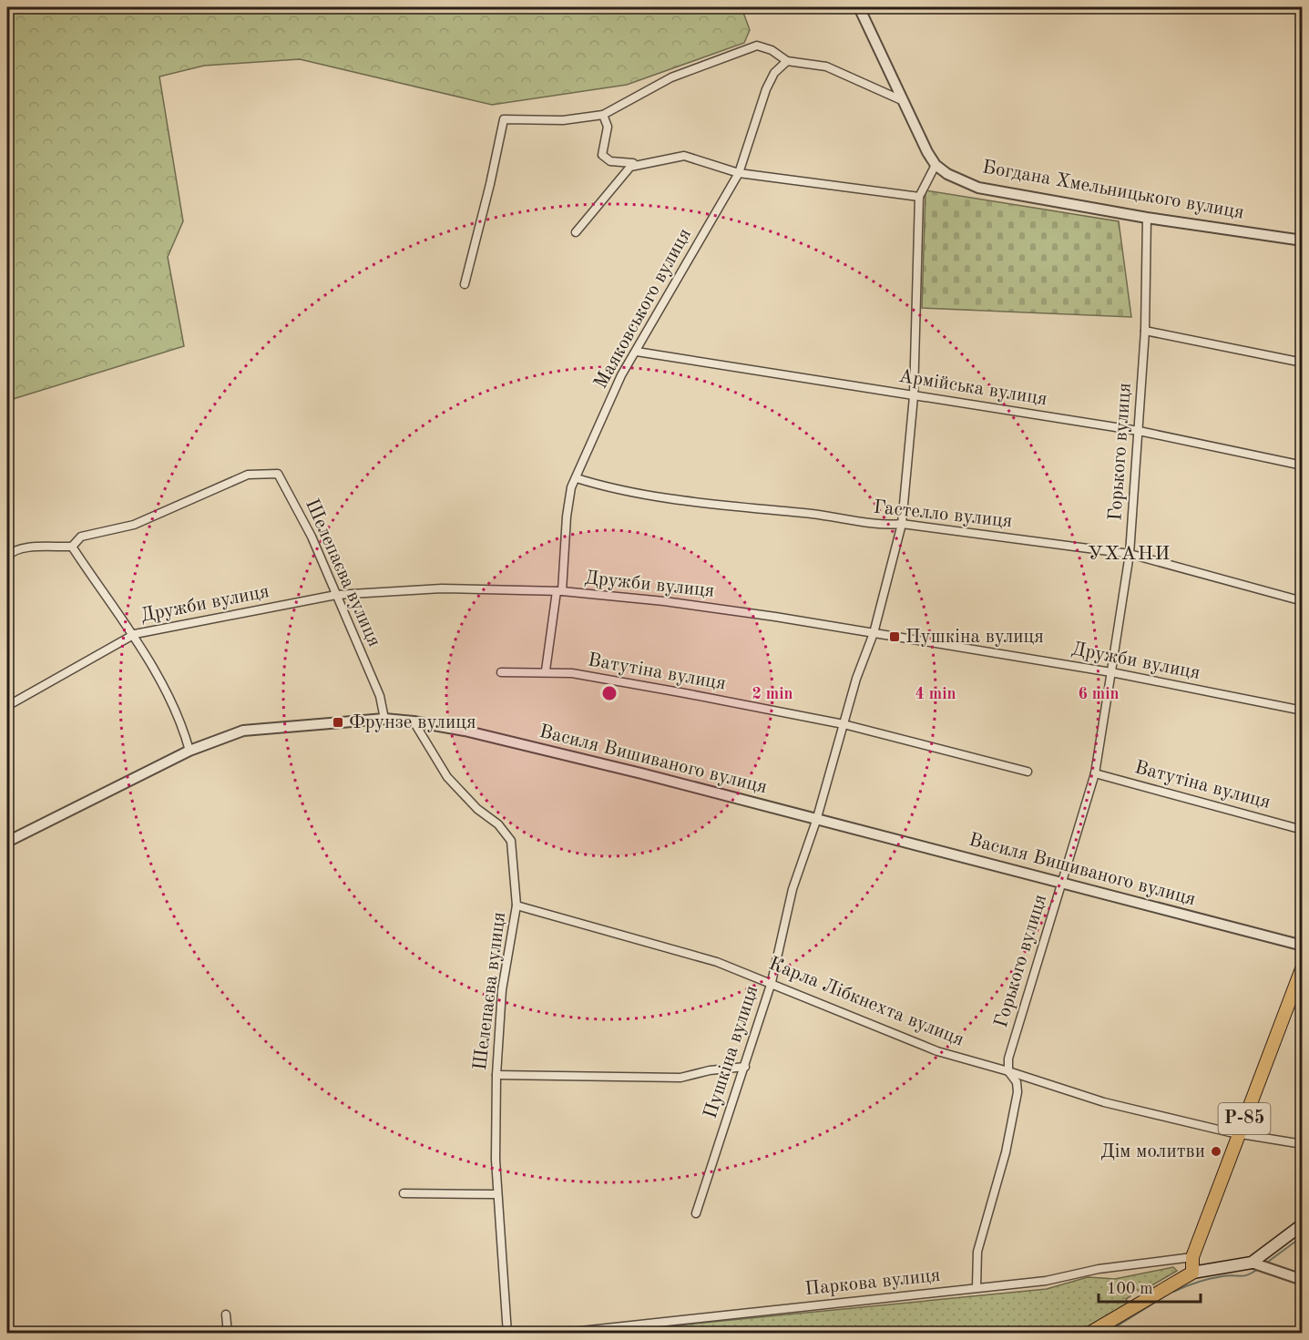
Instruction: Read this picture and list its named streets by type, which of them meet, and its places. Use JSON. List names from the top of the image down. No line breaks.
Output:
{"streets":{"main road":["Р-85"],"street":["Богдана Хмельницького вулиця","Маяковського вулиця","Армійська вулиця","Горького вулиця","Гастелло вулиця","Шелепаєва вулиця","Дружби вулиця","Ватутіна вулиця","Василя Вишиваного вулиця","Карла Лібкнехта вулиця","Пушкіна вулиця","Паркова вулиця"]},"crossings":[["Богдана Хмельницького вулиця","Горького вулиця"],["Богдана Хмельницького вулиця","Пушкіна вулиця"],["Маяковського вулиця","Армійська вулиця"],["Маяковського вулиця","Гастелло вулиця"],["Маяковського вулиця","Дружби вулиця"],["Маяковського вулиця","Ватутіна вулиця"],["Армійська вулиця","Горького вулиця"],["Армійська вулиця","Пушкіна вулиця"],["Горького вулиця","Гастелло вулиця"],["Горького вулиця","Дружби вулиця"],["Горького вулиця","Ватутіна вулиця"],["Горького вулиця","Василя Вишиваного вулиця"],["Горького вулиця","Карла Лібкнехта вулиця"],["Горького вулиця","Паркова вулиця"],["Гастелло вулиця","Пушкіна вулиця"],["Шелепаєва вулиця","Дружби вулиця"],["Шелепаєва вулиця","Василя Вишиваного вулиця"],["Шелепаєва вулиця","Карла Лібкнехта вулиця"],["Дружби вулиця","Пушкіна вулиця"],["Ватутіна вулиця","Пушкіна вулиця"],["Василя Вишиваного вулиця","Пушкіна вулиця"],["Карла Лібкнехта вулиця","Пушкіна вулиця"],["Карла Лібкнехта вулиця","Р-85"],["Р-85","Паркова вулиця"]],"districts":["УХАНИ"],"places":{"transit":["Пушкіна вулиця","Фрунзе вулиця"],"other":["Дім молитви"]},"scale_bar":"100 m","rings":["2 min","4 min","6 min"]}
